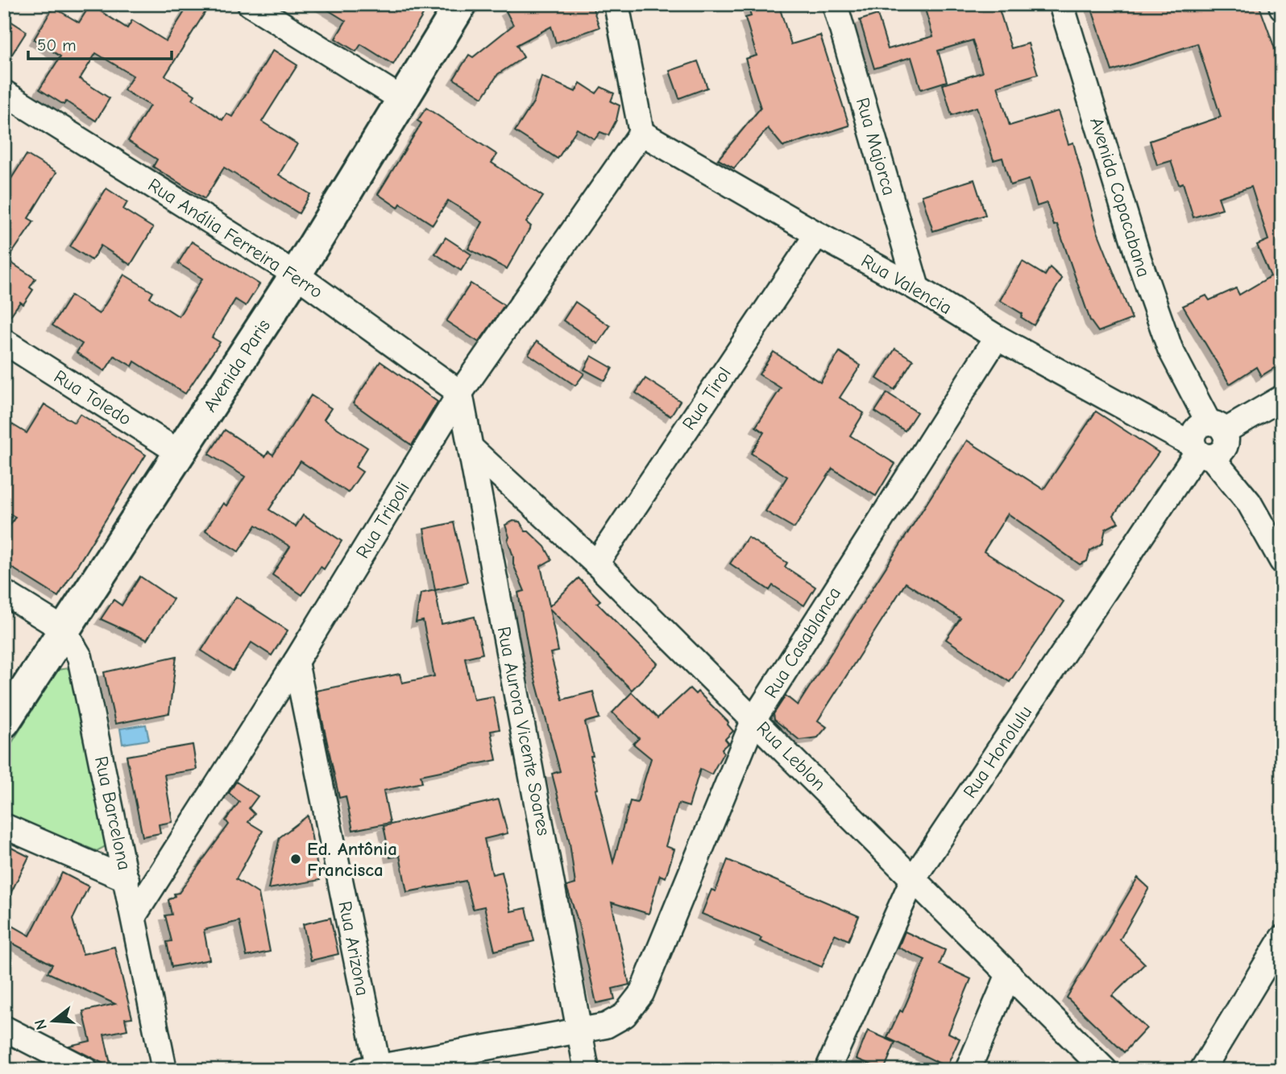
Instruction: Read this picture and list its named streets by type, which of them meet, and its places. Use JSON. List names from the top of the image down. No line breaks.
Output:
{"streets":{"street":["Rua Majorca","Avenida Copacabana","Rua Anália Ferreira Ferro","Rua Valencia","Avenida Paris","Rua Toledo","Rua Tirol","Rua Tripoli","Rua Casablanca","Rua Aurora Vicente Soares","Rua Honolulu","Rua Leblon","Rua Barcelona","Rua Arizona"]},"crossings":[["Rua Majorca","Rua Valencia"],["Avenida Copacabana","Rua Valencia"],["Avenida Copacabana","Rua Honolulu"],["Rua Anália Ferreira Ferro","Avenida Paris"],["Rua Anália Ferreira Ferro","Rua Tripoli"],["Rua Anália Ferreira Ferro","Rua Aurora Vicente Soares"],["Rua Valencia","Rua Tirol"],["Rua Valencia","Rua Tripoli"],["Rua Valencia","Rua Casablanca"],["Rua Valencia","Rua Honolulu"],["Avenida Paris","Rua Toledo"],["Avenida Paris","Rua Barcelona"],["Rua Tirol","Rua Leblon"],["Rua Tripoli","Rua Aurora Vicente Soares"],["Rua Tripoli","Rua Barcelona"],["Rua Tripoli","Rua Arizona"],["Rua Casablanca","Rua Aurora Vicente Soares"],["Rua Casablanca","Rua Leblon"],["Rua Casablanca","Rua Arizona"],["Rua Aurora Vicente Soares","Rua Leblon"],["Rua Honolulu","Rua Leblon"]],"places":["Ed. Antônia Francisca"],"scale_bar":"50 m","north":"left"}
